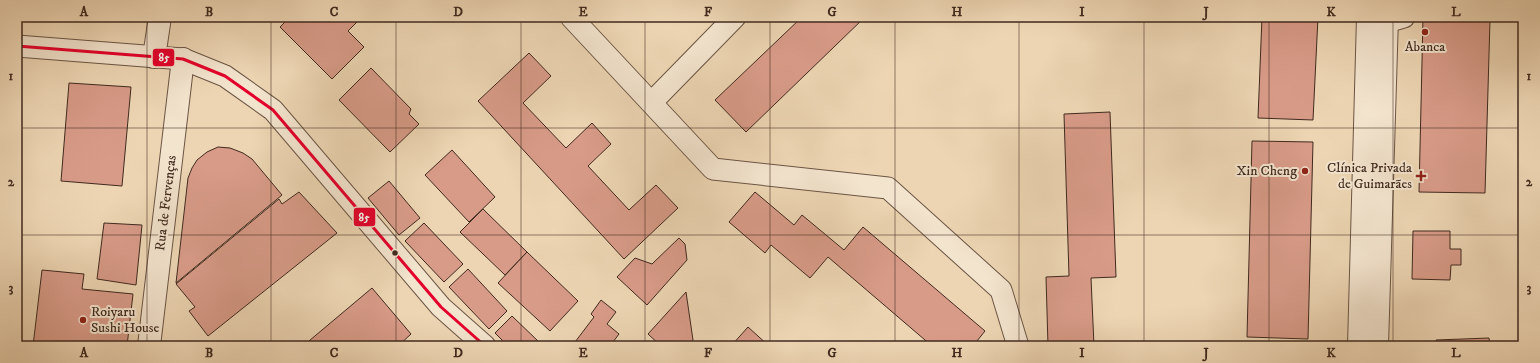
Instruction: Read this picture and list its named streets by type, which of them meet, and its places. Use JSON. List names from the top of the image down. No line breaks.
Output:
{"streets":{"street":["Rua de Fervenças"]},"places":{"other":["Abanca","Xin Cheng","Roiyaru Sushi House"],"health":["Clínica Privada de Guimarães"]},"lines":["transit line 85"],"grid":{"columns":["A","B","C","D","E","F","G","H","I","J","K","L"],"rows":["1","2","3"]}}
